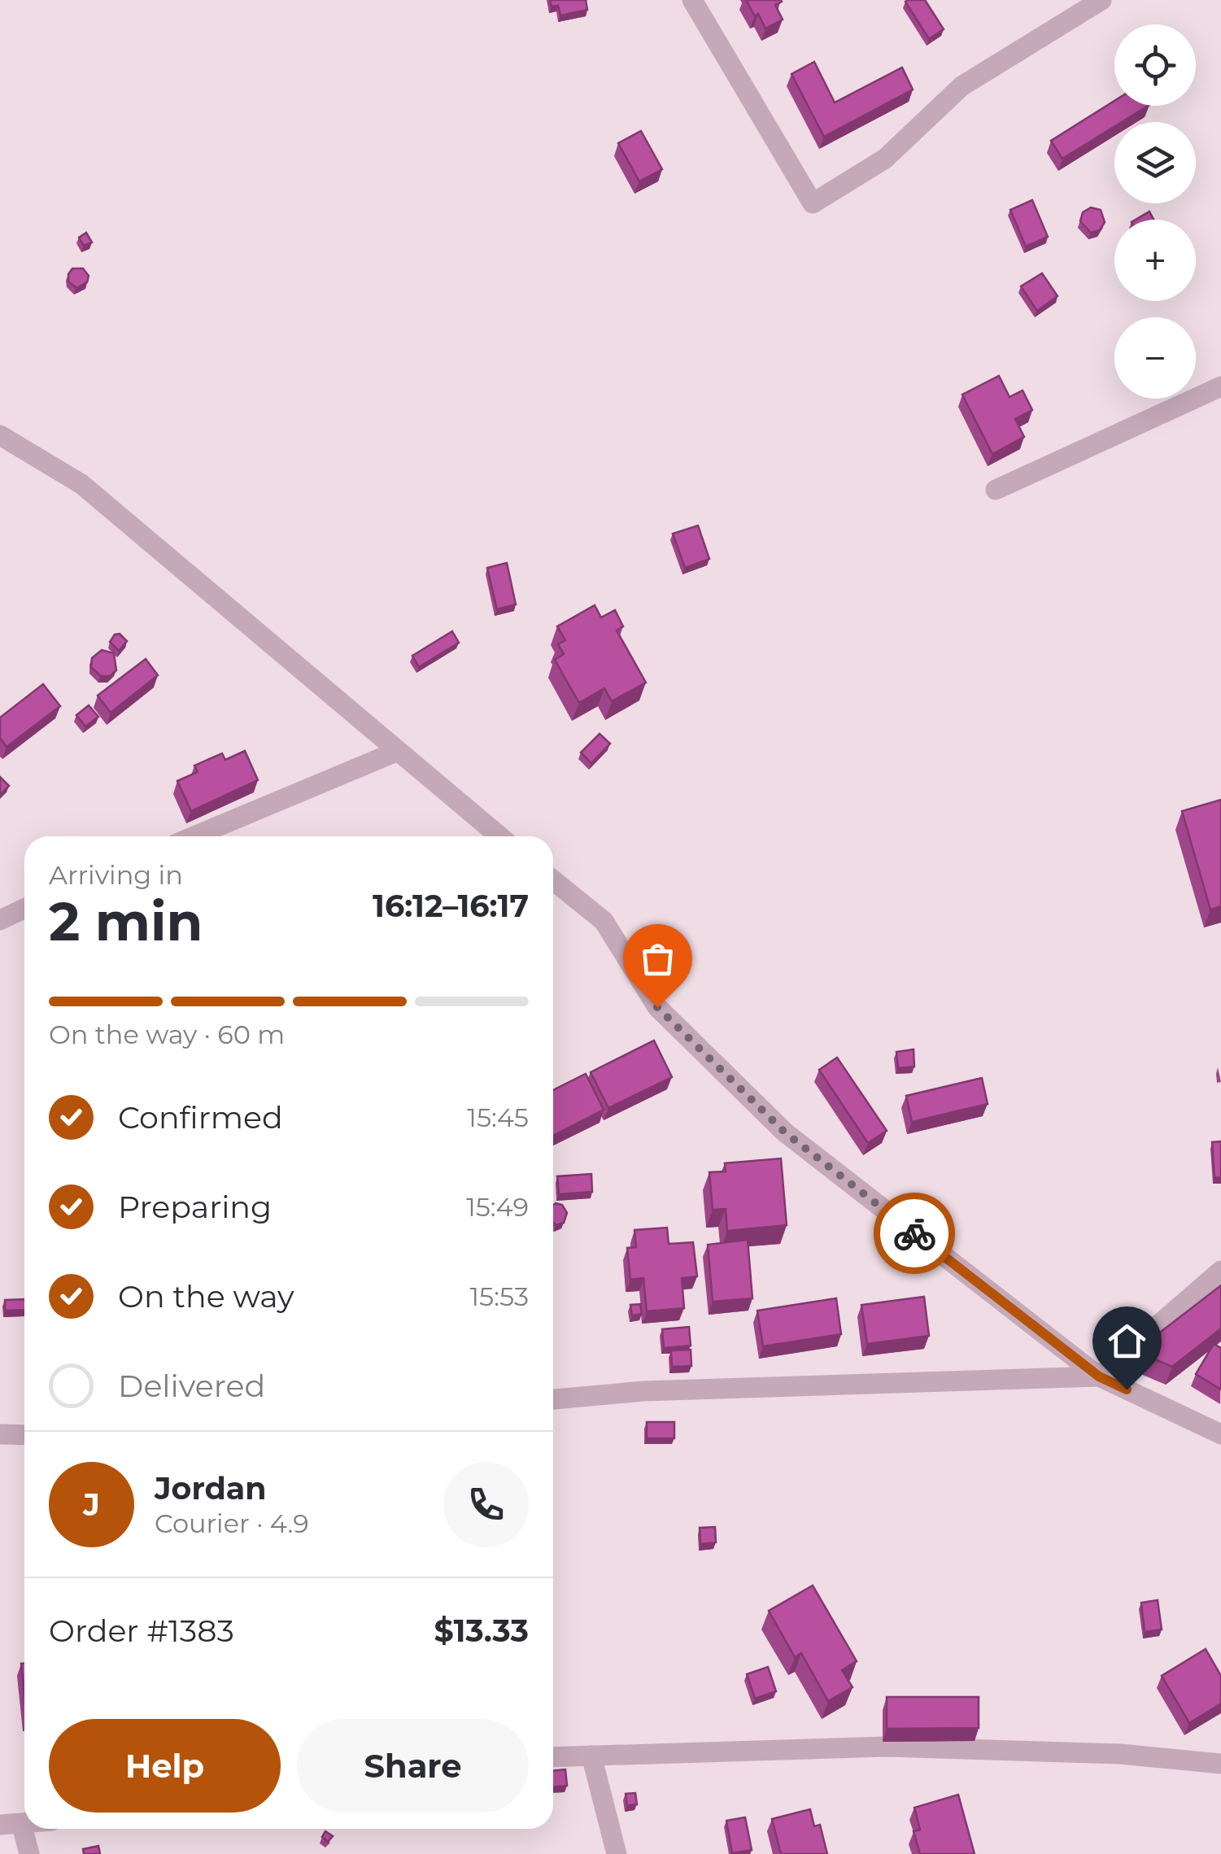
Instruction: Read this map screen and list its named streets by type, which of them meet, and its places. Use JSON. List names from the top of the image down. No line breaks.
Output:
{"page":{"map_buttons":["+","−"],"heading":["2 min","Arriving in","16:12–16:17"],"panel":["Jordan","Courier · 4.9","Order #1383","$13.33"],"bar":"On the way · 60 m","list":[["Confirmed","15:45"],["Preparing","15:49"],["On the way","15:53"],"Delivered"],"round":"J","buttons":["Help","Share"]}}
